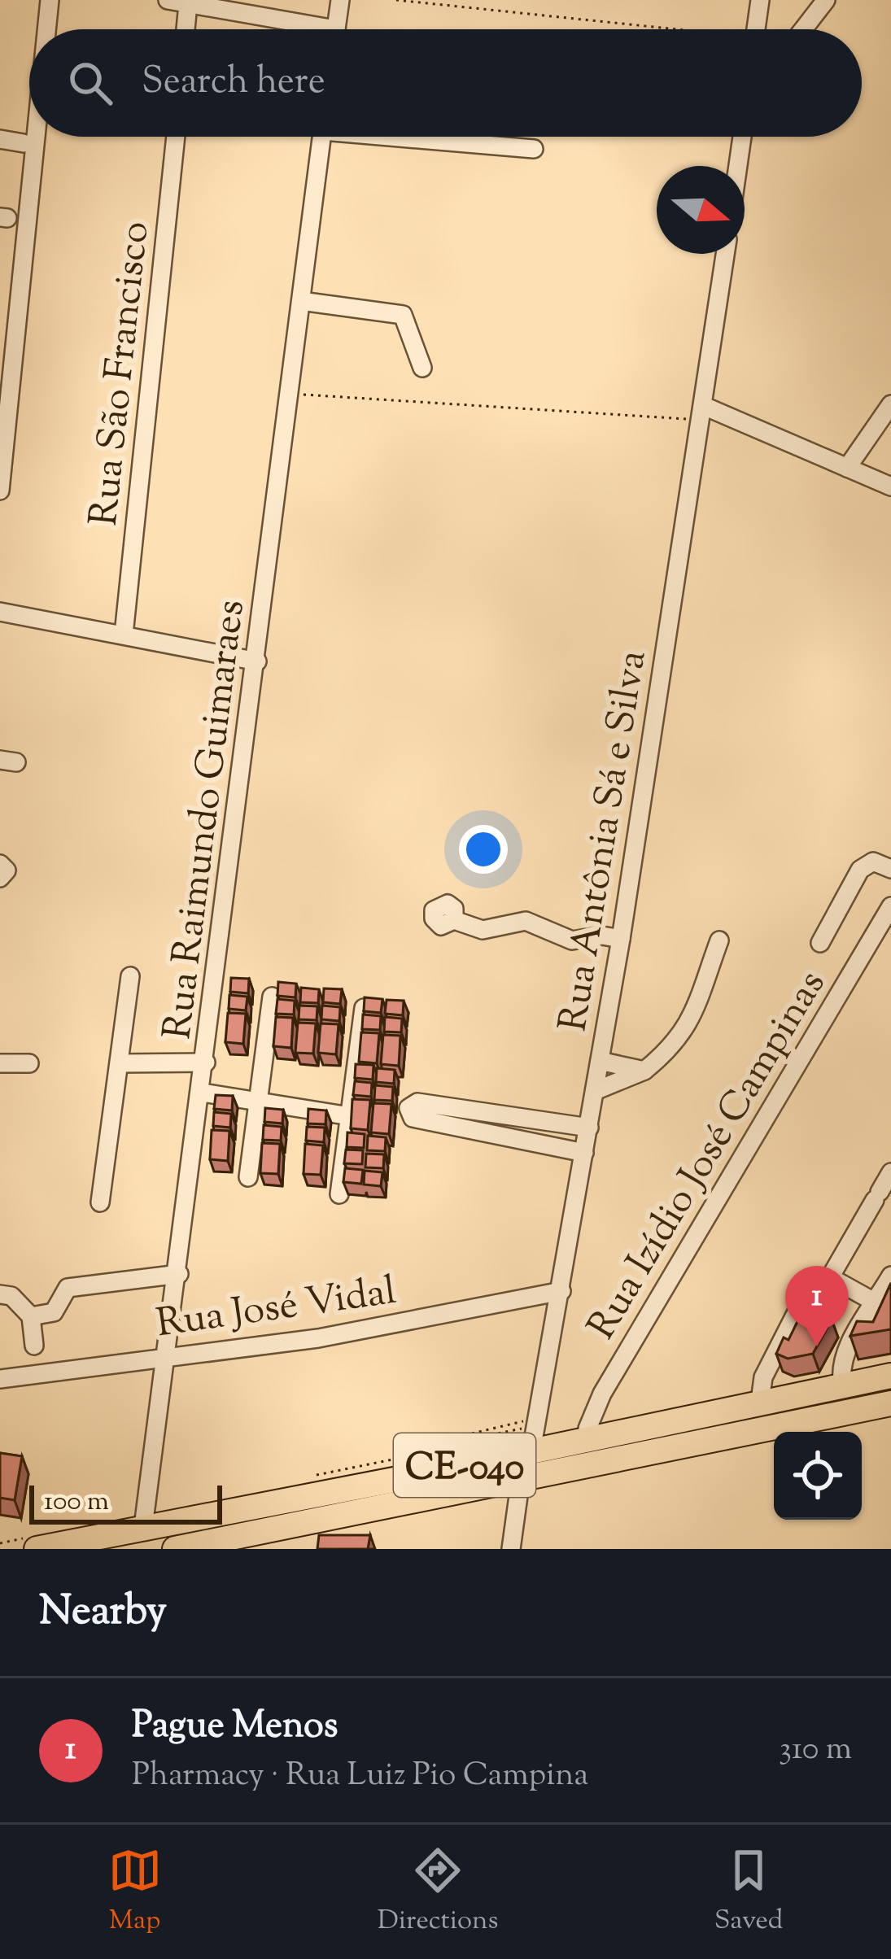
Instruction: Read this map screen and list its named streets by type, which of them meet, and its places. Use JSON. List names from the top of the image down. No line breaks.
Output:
{"streets":{"highway":["CE-040"],"street":["Rua São Francisco","Rua Raimundo Guimaraes","Rua Antônia Sá e Silva","Rua Izídio José Campinas","Rua José Vidal"]},"crossings":[["Rua Raimundo Guimaraes","Rua José Vidal"],["Rua Raimundo Guimaraes","CE-040"],["Rua Antônia Sá e Silva","Rua José Vidal"],["Rua Antônia Sá e Silva","CE-040"],["Rua Izídio José Campinas","CE-040"]],"scale_bar":"100 m","north":"right","page":{"search":"Search here","pins":"1","scale":"100 m","heading":"Nearby","list":[{"mark":"1","name":"Pague Menos","note":"Pharmacy · Rua Luiz Pio Campina","value":"310 m"}],"nav":["Map","Directions","Saved"]}}
